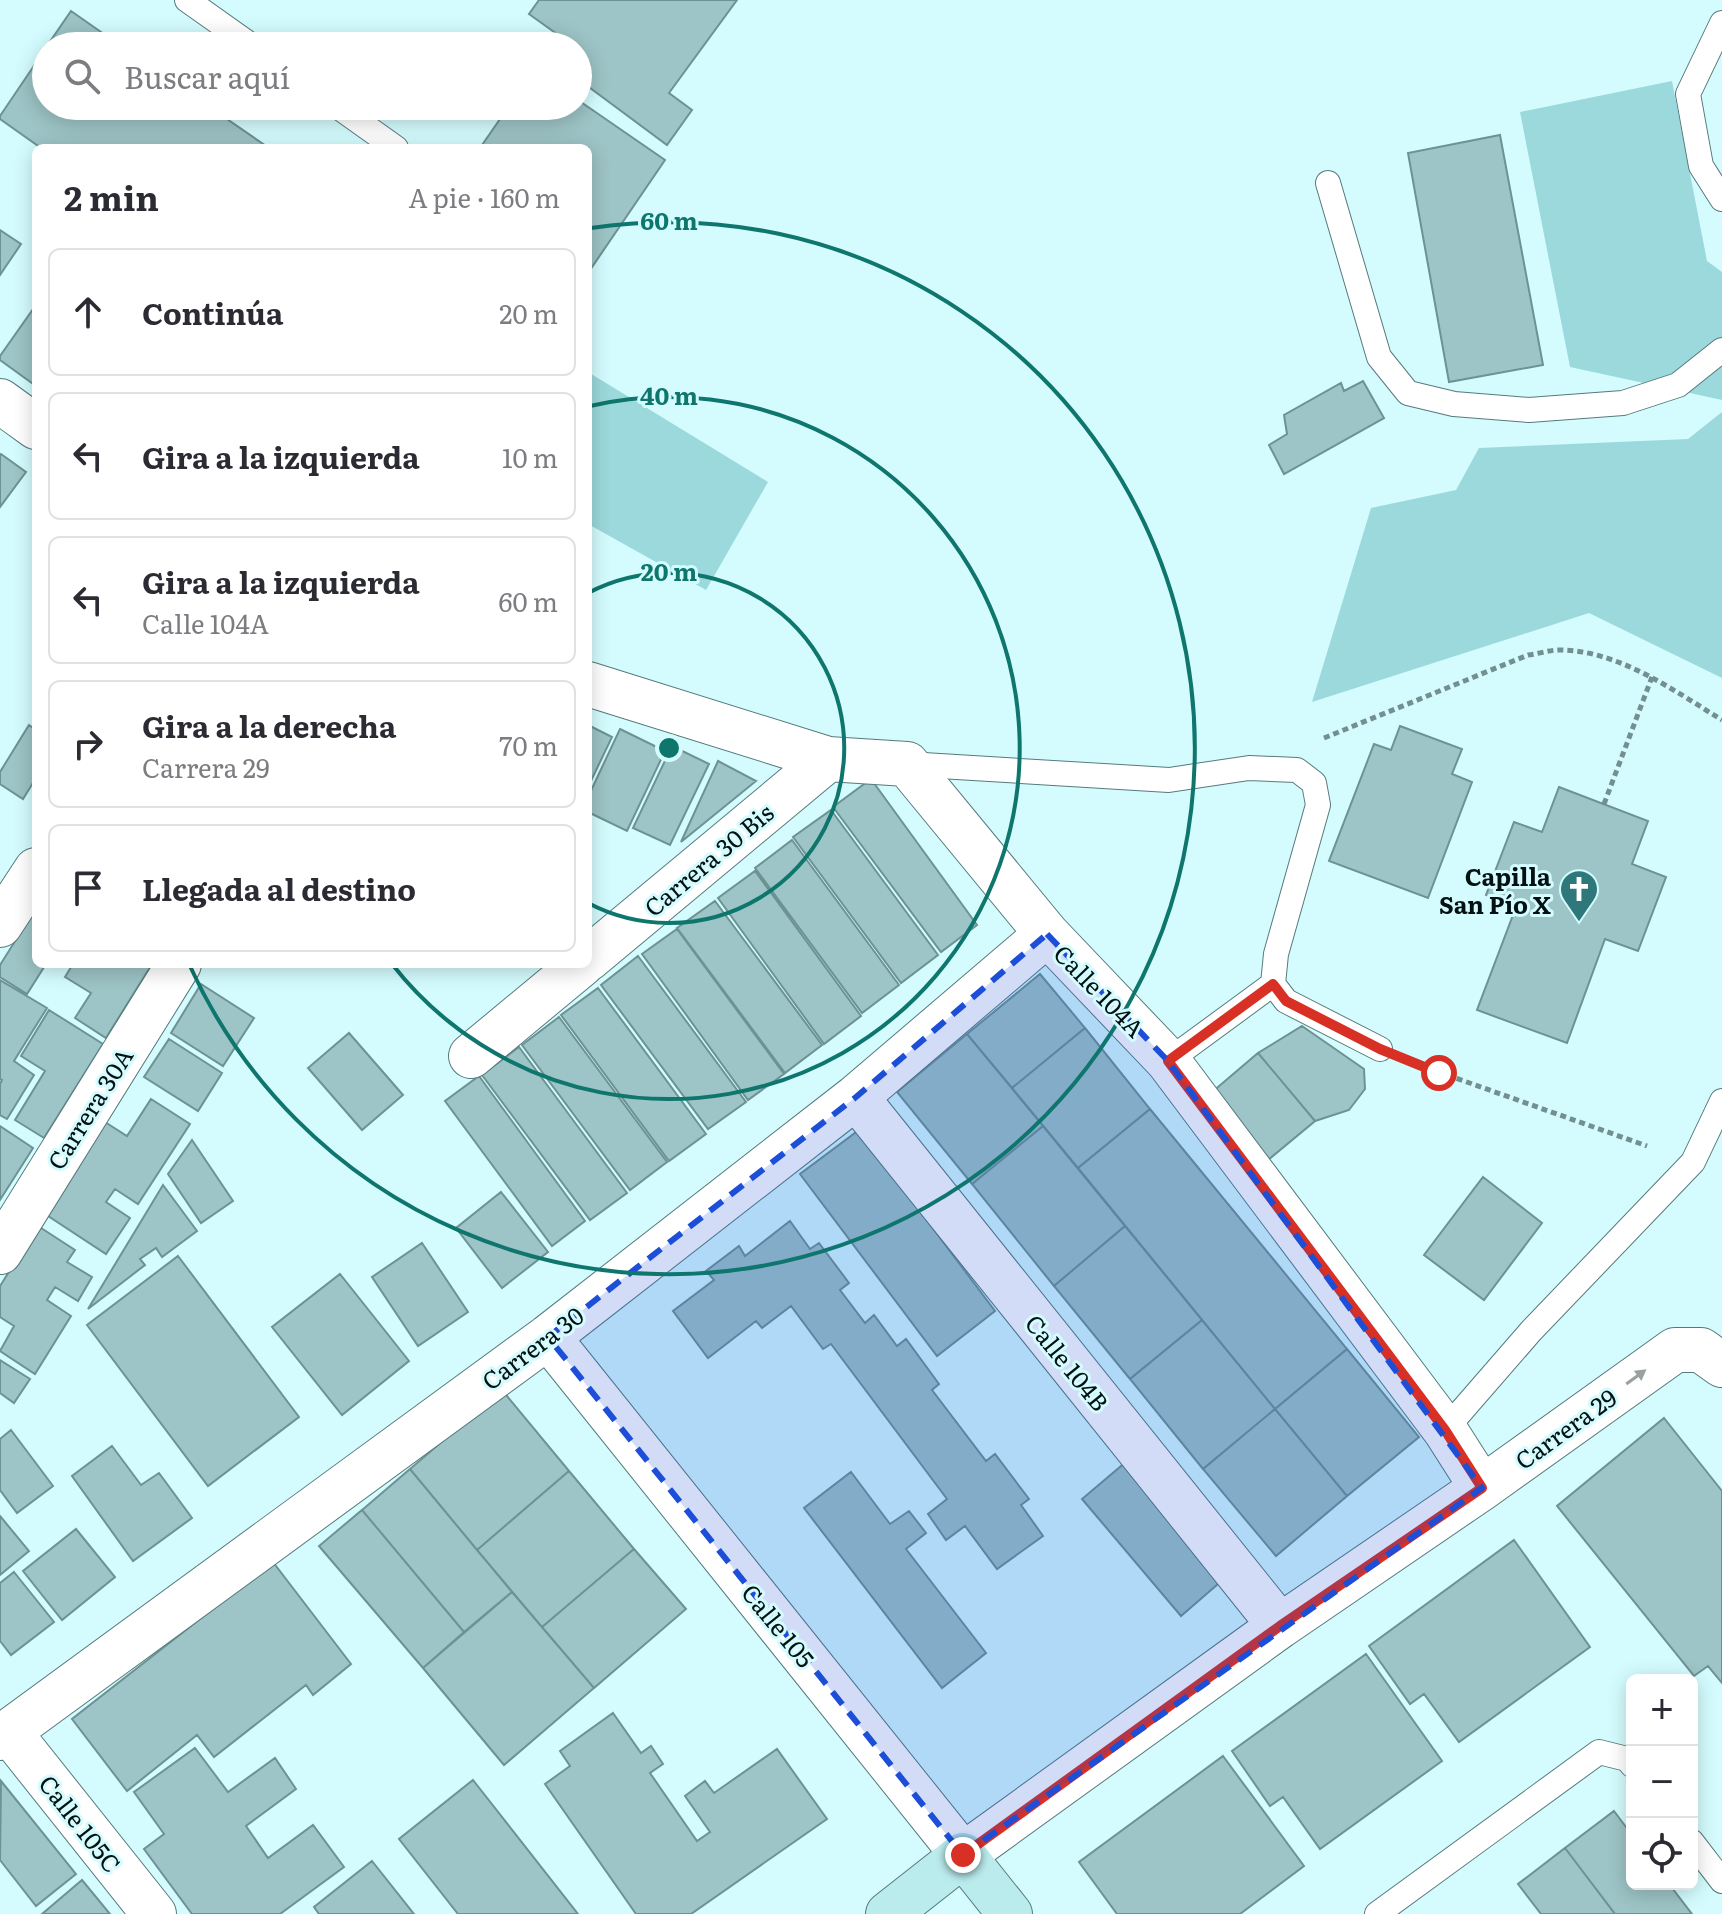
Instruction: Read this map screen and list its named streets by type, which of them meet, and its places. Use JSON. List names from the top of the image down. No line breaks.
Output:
{"streets":{"street":["Carrera 30 Bis","Calle 104A","Carrera 30A","Carrera 30","Calle 104B","Carrera 29","Calle 105","Calle 105C"]},"crossings":[["Calle 104A","Carrera 30"],["Calle 104A","Carrera 29"],["Carrera 30","Calle 104B"],["Carrera 30","Calle 105"],["Carrera 30","Calle 105C"],["Calle 104B","Carrera 29"],["Carrera 29","Calle 105"]],"places":{"church":["Capilla San Pío X"]},"page":{"search":"Buscar aquí","heading":["2 min","A pie · 160 m"],"list":[["Continúa","20 m"],["Gira a la izquierda","10 m"],["Gira a la izquierda","Calle 104A","60 m"],["Gira a la derecha","Carrera 29","70 m"],"Llegada al destino"],"map_buttons":["+","−"]},"rings":["60 m","40 m","20 m"]}
